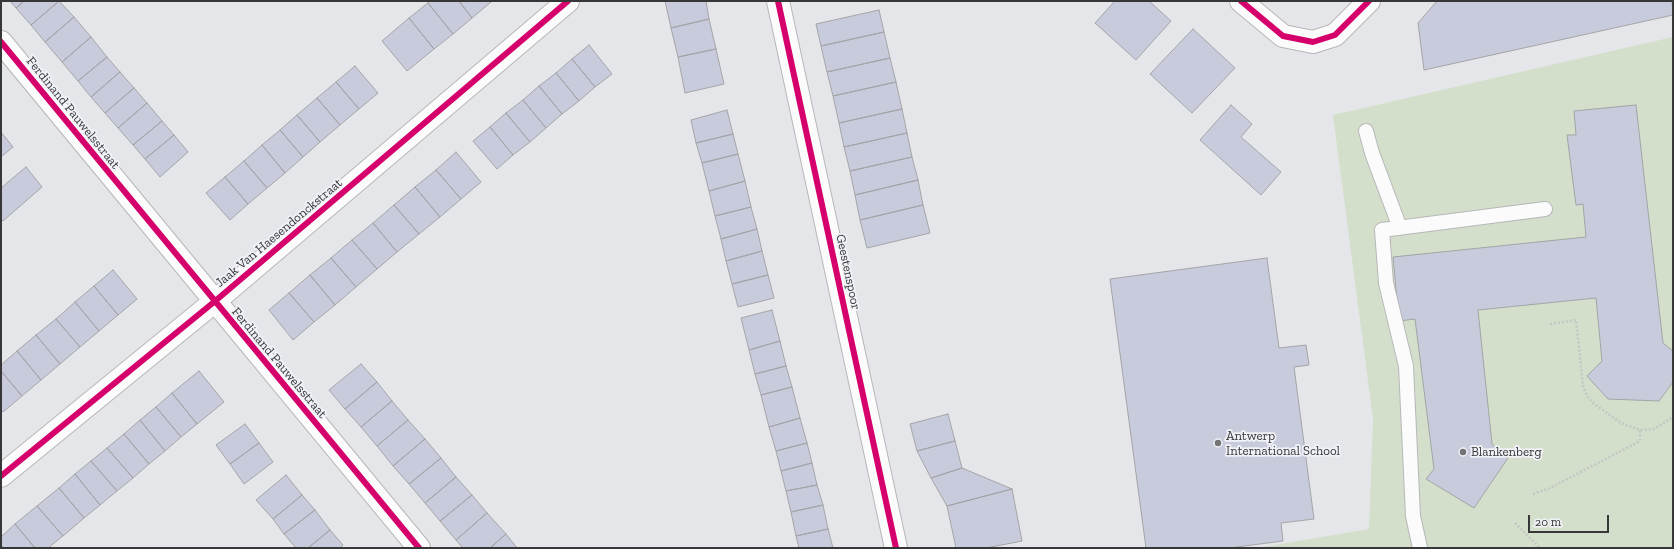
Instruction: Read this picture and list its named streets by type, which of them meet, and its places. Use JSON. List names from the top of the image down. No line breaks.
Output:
{"streets":{"street":["Ferdinand Pauwelsstraat","Jaak Van Haesendonckstraat","Geestenspoor"]},"crossings":[["Ferdinand Pauwelsstraat","Jaak Van Haesendonckstraat"]],"places":["Antwerp International School","Blankenberg"],"scale_bar":"20 m"}
